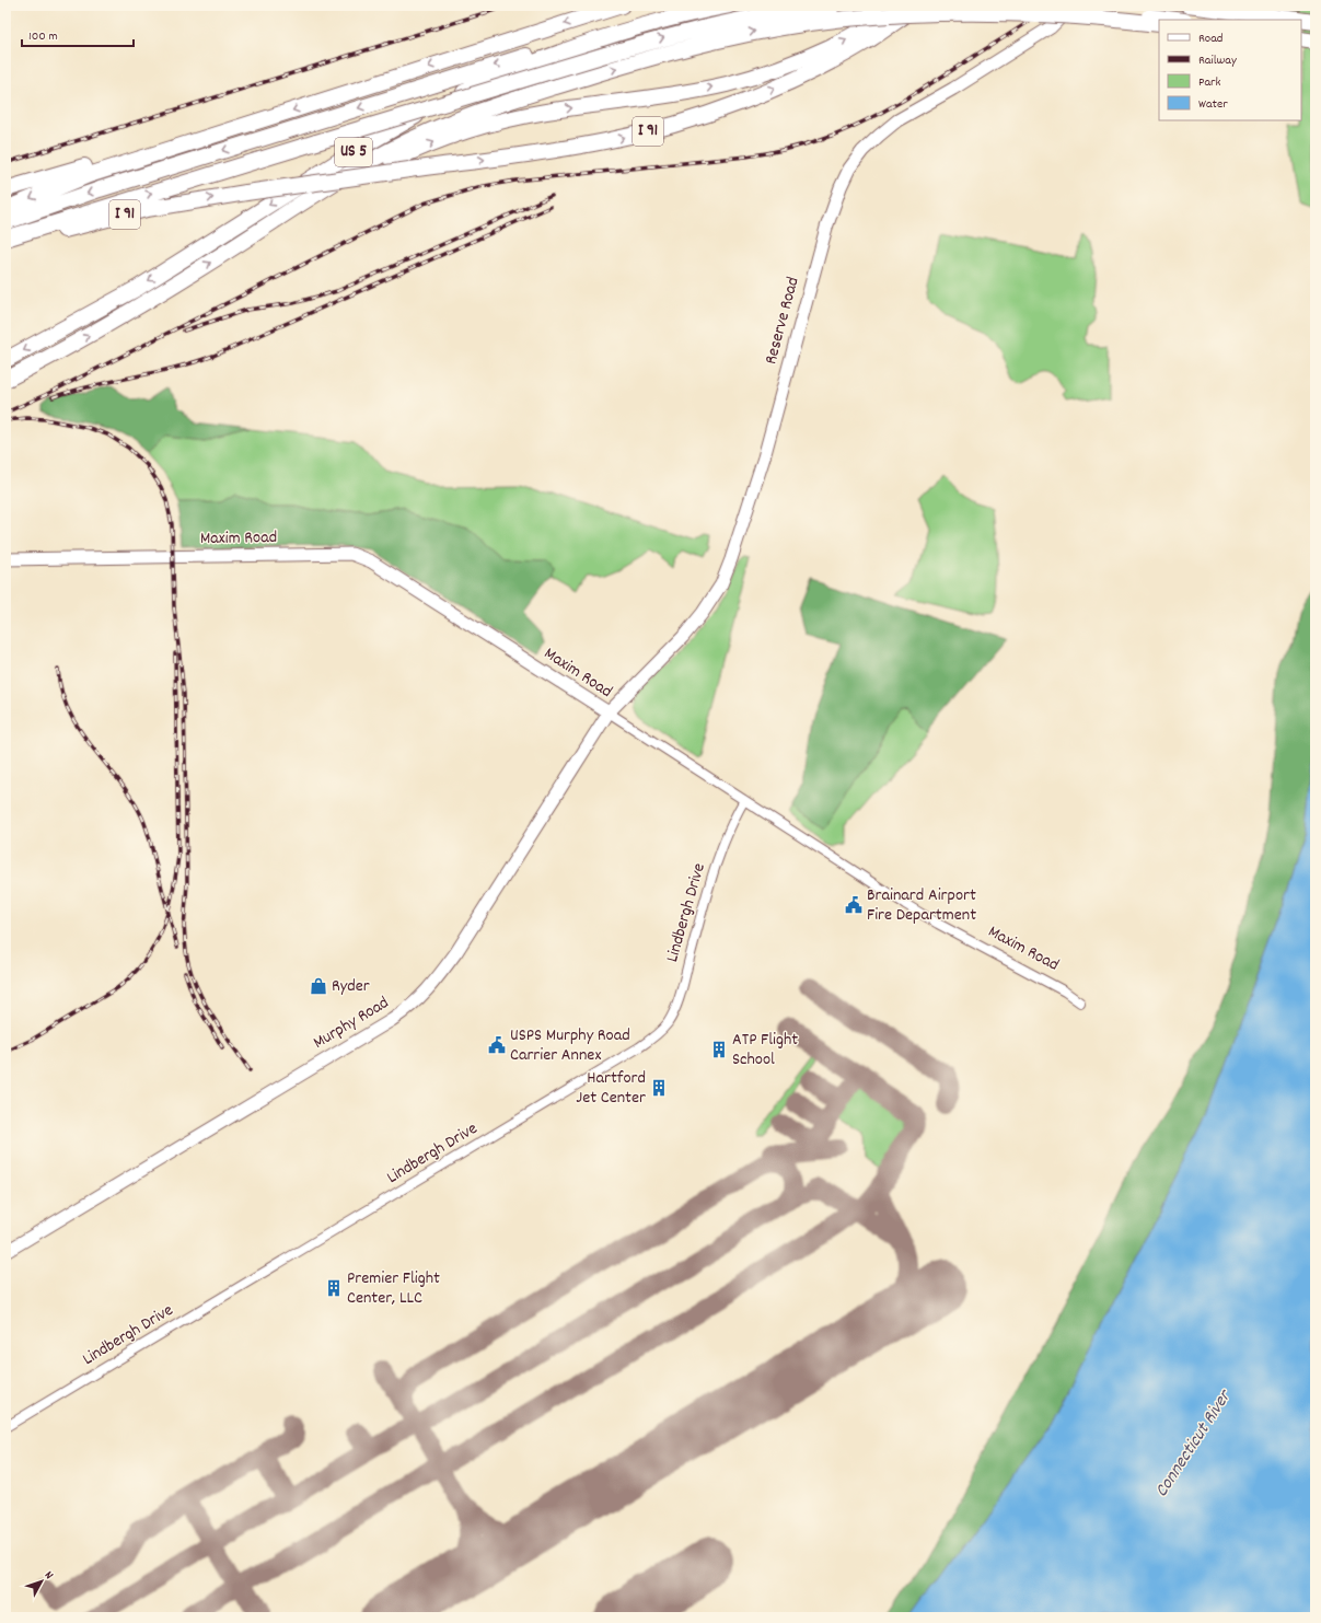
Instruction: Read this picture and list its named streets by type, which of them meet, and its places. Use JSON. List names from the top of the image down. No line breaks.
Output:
{"streets":{"highway":["I 91","US 5"],"street":["Reserve Road","Maxim Road","Lindbergh Drive","Murphy Road"]},"crossings":[["Reserve Road","Maxim Road"],["Reserve Road","Murphy Road"],["Maxim Road","Lindbergh Drive"],["Maxim Road","Murphy Road"]],"water":["Connecticut River"],"places":{"public building":["Brainard Airport Fire Department","USPS Murphy Road Carrier Annex"],"shop":["Ryder"],"building":["ATP Flight School","Hartford Jet Center","Premier Flight Center, LLC"]},"legend":["Road","Railway","Park","Water"],"scale_bar":"100 m","north":"top right"}
